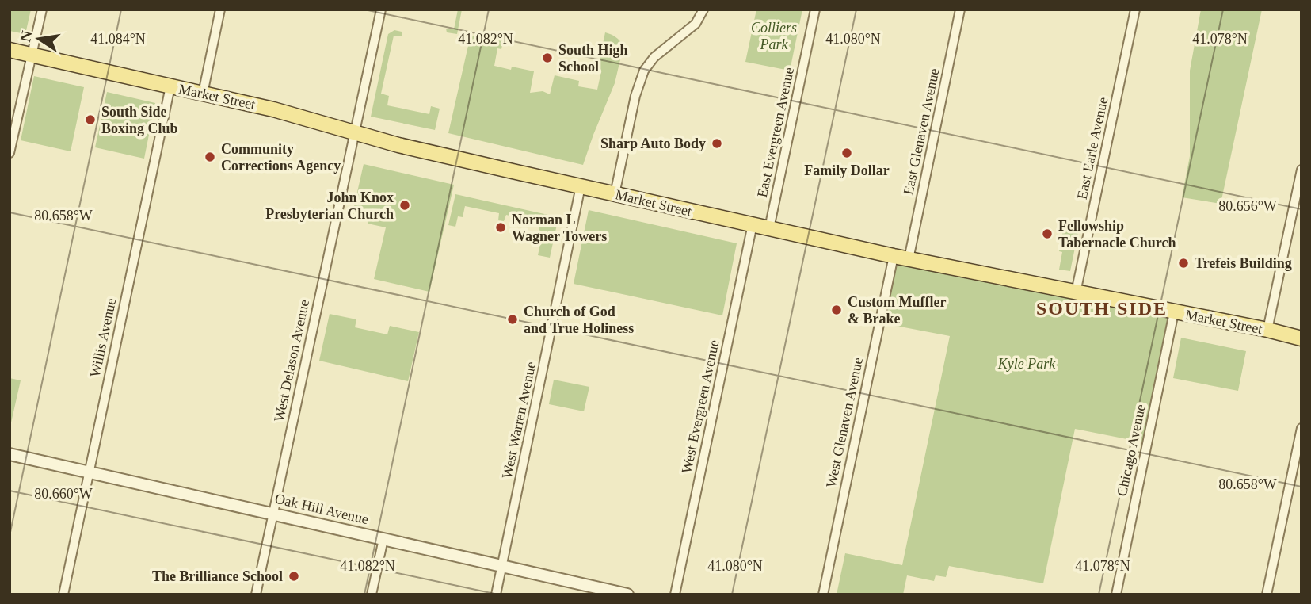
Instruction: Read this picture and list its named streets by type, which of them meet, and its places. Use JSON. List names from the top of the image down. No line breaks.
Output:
{"streets":{"main road":["Market Street"],"street":["East Glenaven Avenue","East Evergreen Avenue","East Earle Avenue","Willis Avenue","West Delason Avenue","West Evergreen Avenue","West Warren Avenue","West Glenaven Avenue","Chicago Avenue","Oak Hill Avenue"]},"crossings":[["Market Street","East Glenaven Avenue"],["Market Street","East Evergreen Avenue"],["Market Street","East Earle Avenue"],["Market Street","Willis Avenue"],["Market Street","West Delason Avenue"],["Market Street","West Evergreen Avenue"],["Market Street","West Warren Avenue"],["Market Street","West Glenaven Avenue"],["Market Street","Chicago Avenue"],["Willis Avenue","Oak Hill Avenue"],["West Delason Avenue","Oak Hill Avenue"],["West Warren Avenue","Oak Hill Avenue"]],"districts":["SOUTH SIDE"],"parks":["Colliers Park","Kyle Park"],"places":["South High School","South Side Boxing Club","Sharp Auto Body","Family Dollar","Community Corrections Agency","John Knox Presbyterian Church","Norman L Wagner Towers","Fellowship Tabernacle Church","Trefeis Building","Custom Muffler & Brake","Church of God and True Holiness","The Brilliance School"],"north":"left","coordinates":["41.084°N","41.082°N","41.080°N","41.078°N","80.656°W","80.658°W","80.660°W"]}
